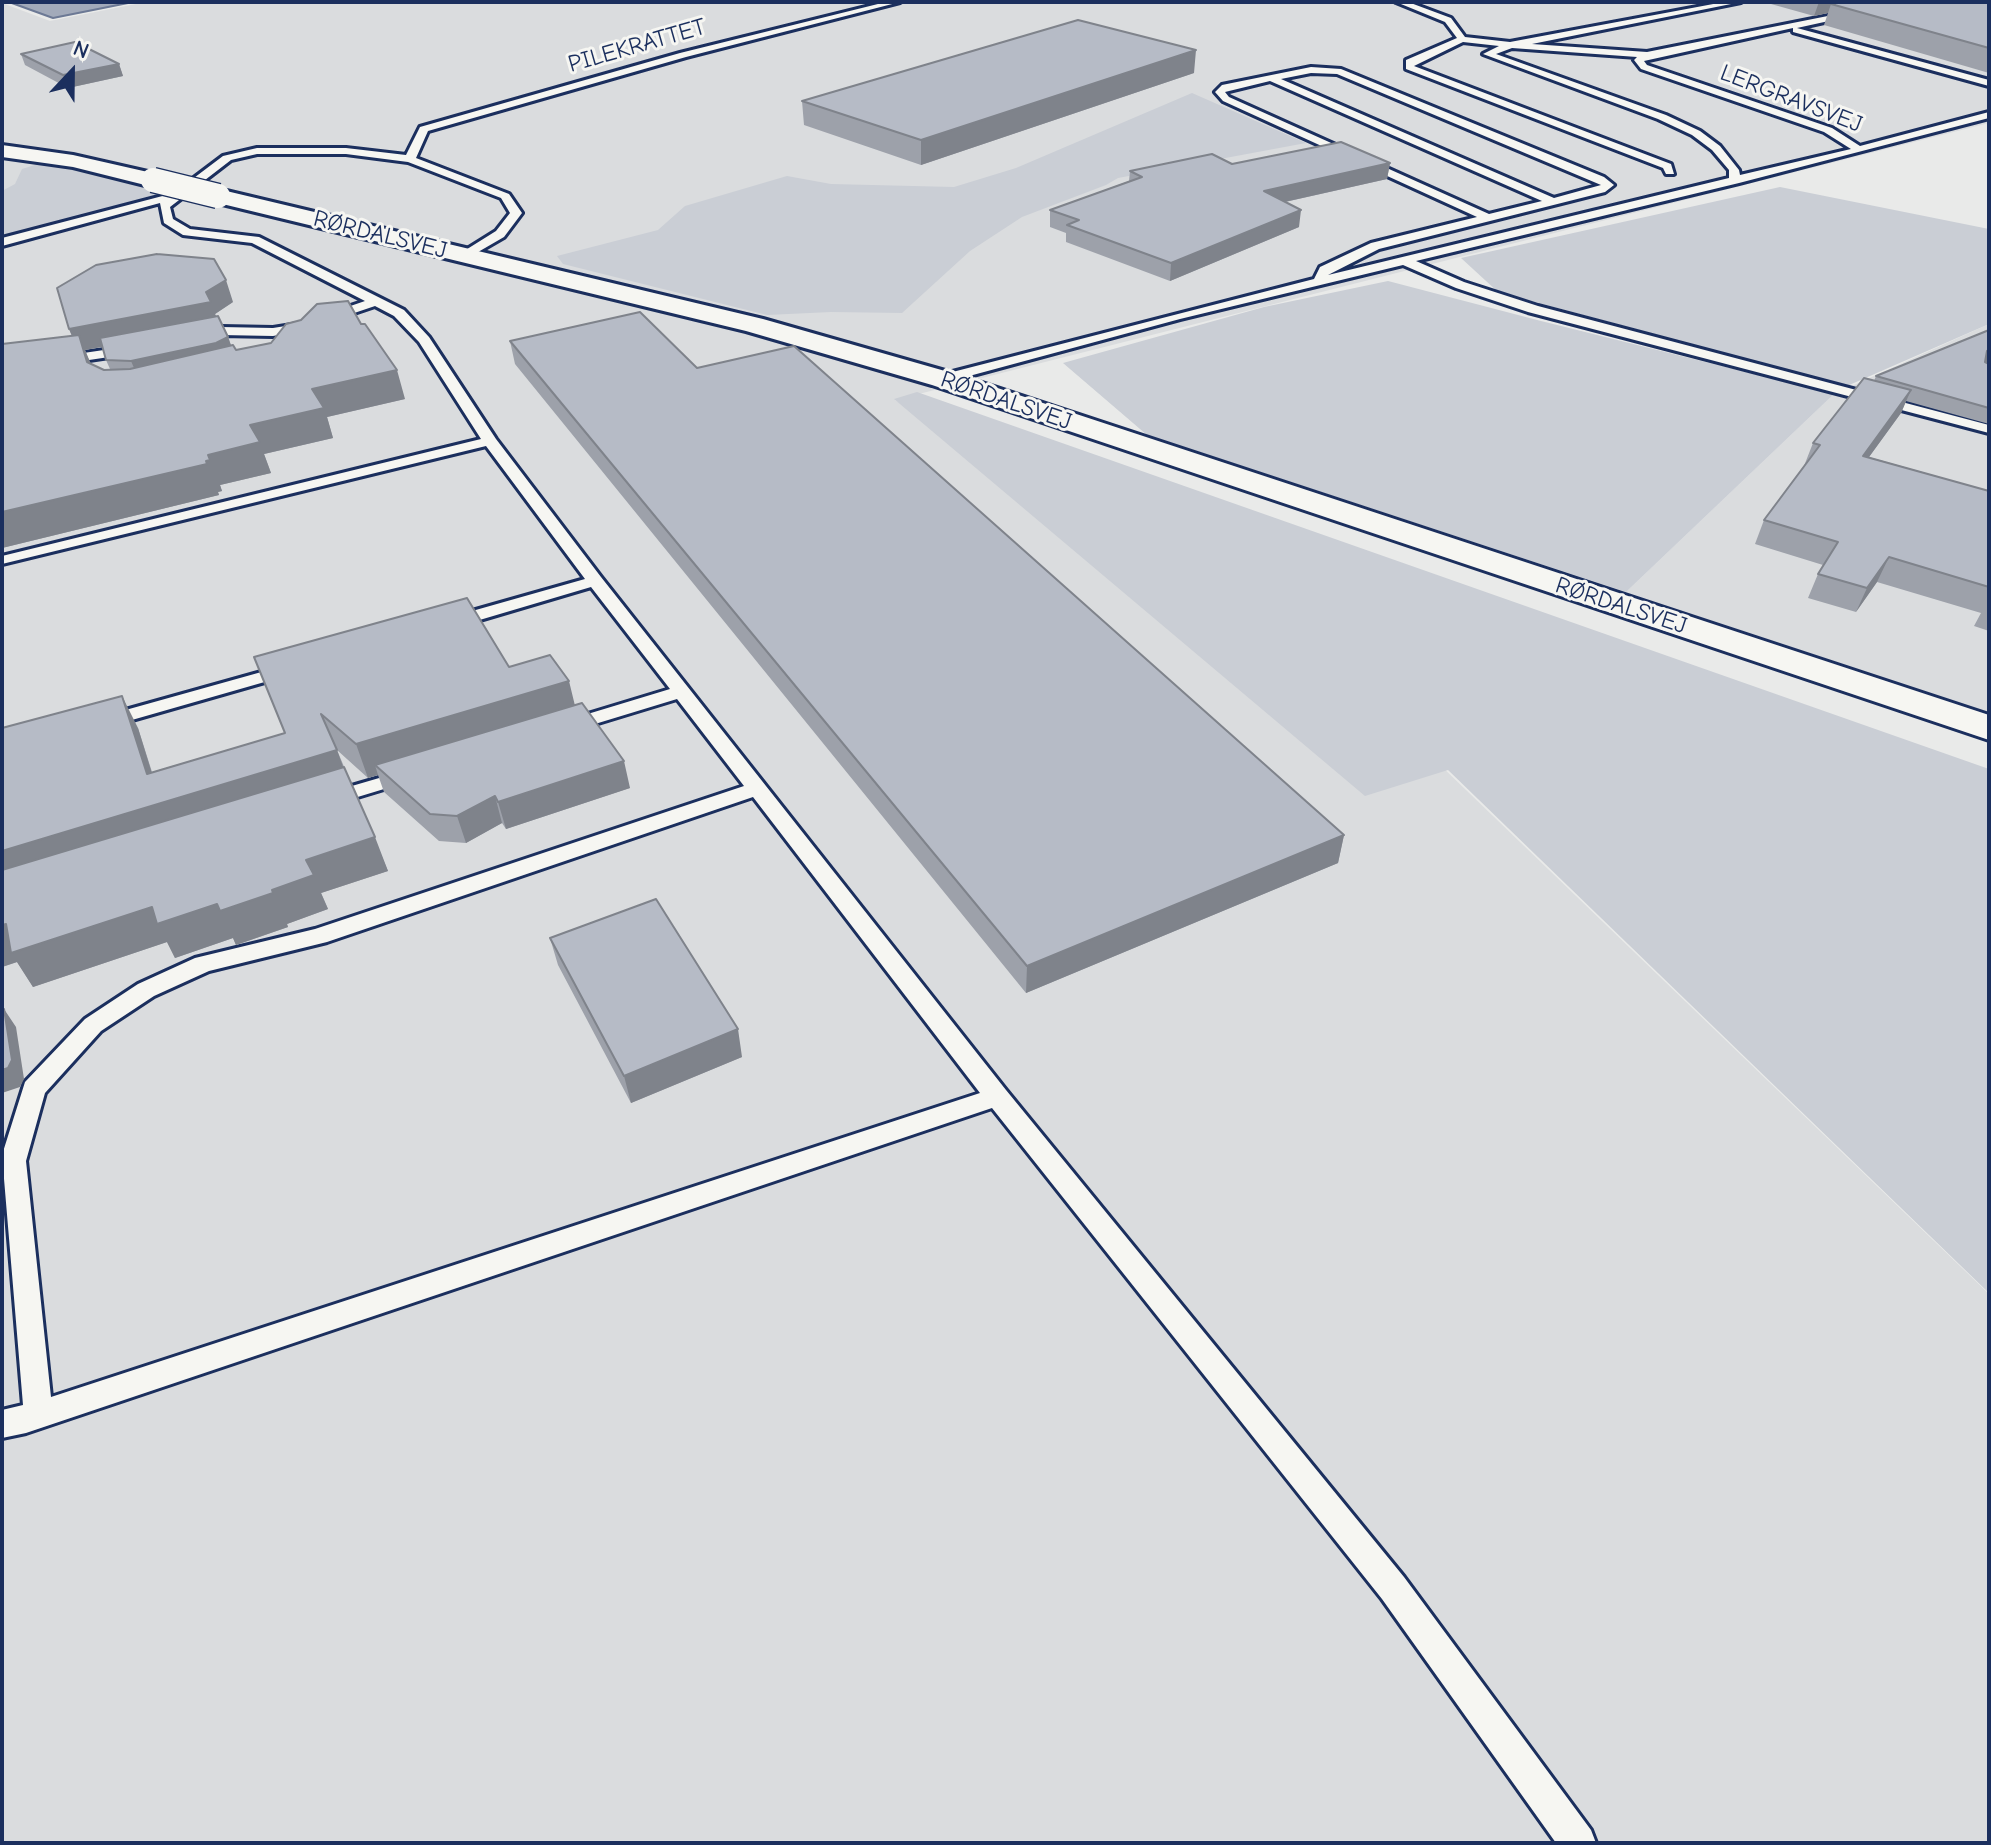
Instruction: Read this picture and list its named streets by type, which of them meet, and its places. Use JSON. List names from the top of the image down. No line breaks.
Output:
{"streets":{"street":["RØRDALSVEJ"],"lane":["PILEKRATTET","LERGRAVSVEJ"]},"north":"top"}
